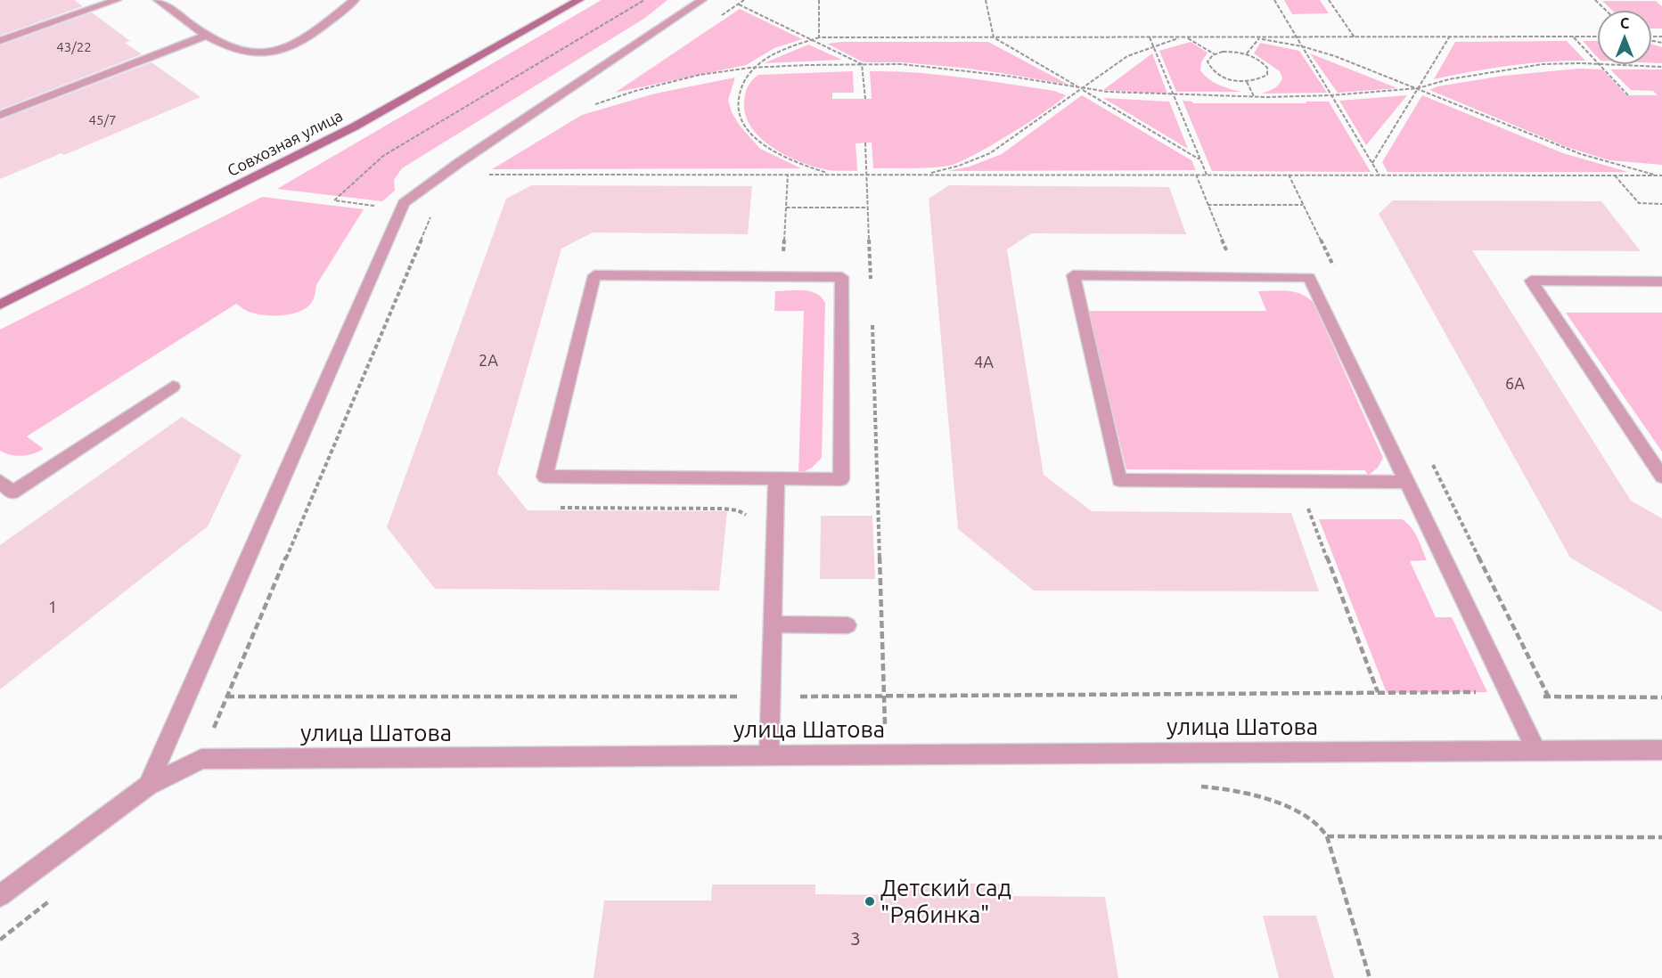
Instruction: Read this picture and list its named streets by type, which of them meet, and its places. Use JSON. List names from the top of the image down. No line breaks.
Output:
{"streets":{"main road":["Совхозная улица"],"street":["улица Шатова"]},"places":["Детский сад \"Рябинка\""],"house_numbers":["43/22","45/7","2А","4А","6А","1","3"],"north":"top"}
